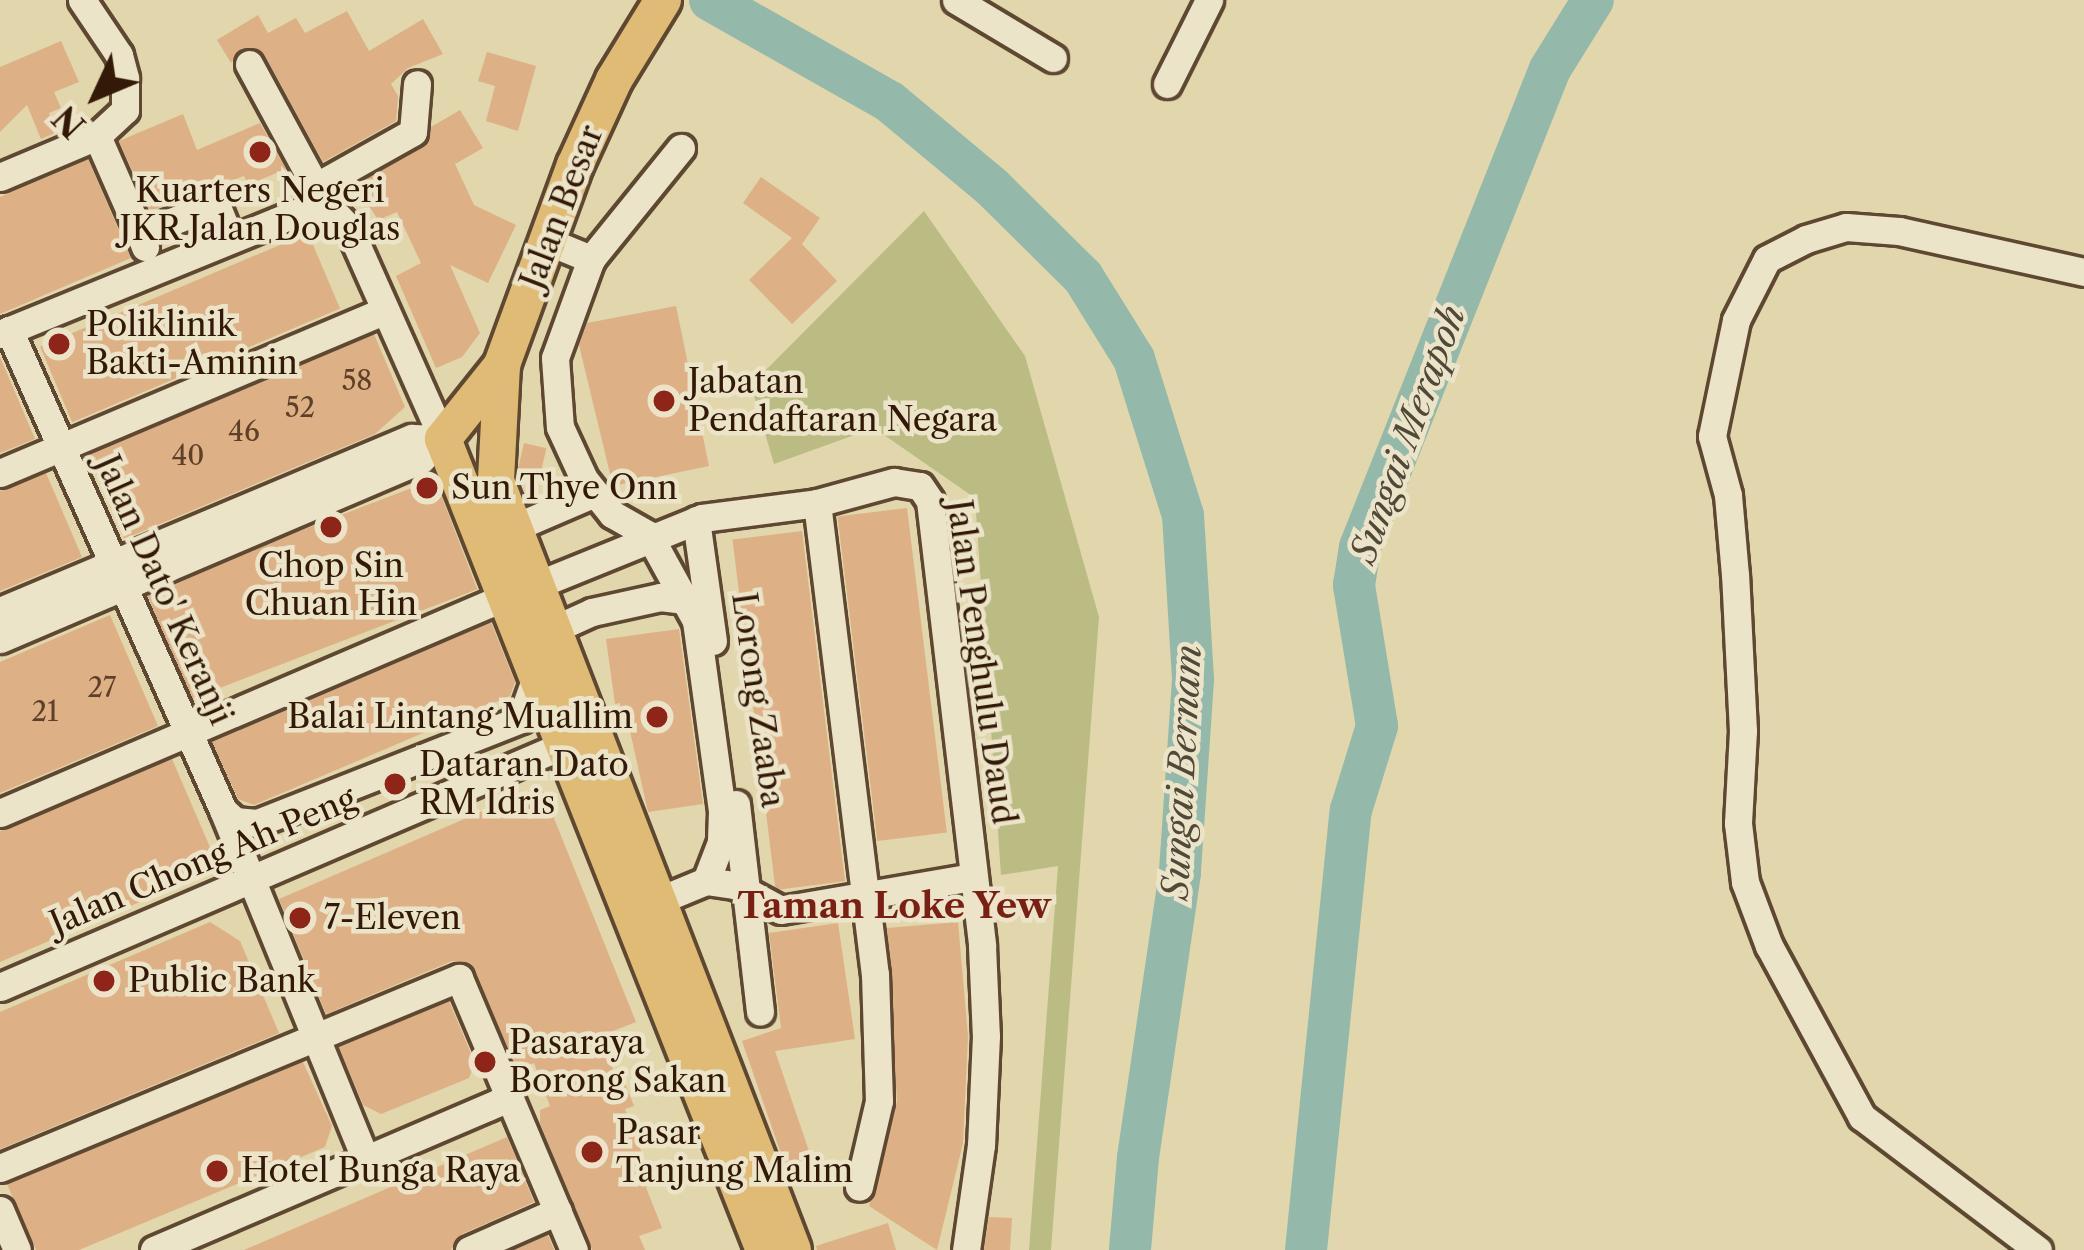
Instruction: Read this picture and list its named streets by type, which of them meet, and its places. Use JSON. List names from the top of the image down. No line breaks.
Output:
{"streets":{"main road":["Jalan Besar"],"street":["Jalan Dato' Keranji","Jalan Penghulu Daud","Lorong Zaaba","Jalan Chong Ah Peng"]},"crossings":[["Jalan Dato' Keranji","Jalan Penghulu Daud"],["Jalan Dato' Keranji","Jalan Chong Ah Peng"],["Jalan Penghulu Daud","Lorong Zaaba"]],"districts":["Taman Loke Yew"],"water":["Sungai Merapoh","Sungai Bernam"],"places":["Kuarters Negeri JKR Jalan Douglas","Poliklinik Bakti-Aminin","Jabatan Pendaftaran Negara","Sun Thye Onn","Chop Sin Chuan Hin","Balai Lintang Muallim","Dataran Dato RM Idris","7-Eleven","Public Bank","Pasaraya Borong Sakan","Pasar Tanjung Malim","Hotel Bunga Raya"],"house_numbers":["58","52","46","40","27","21"],"north":"bottom left"}
